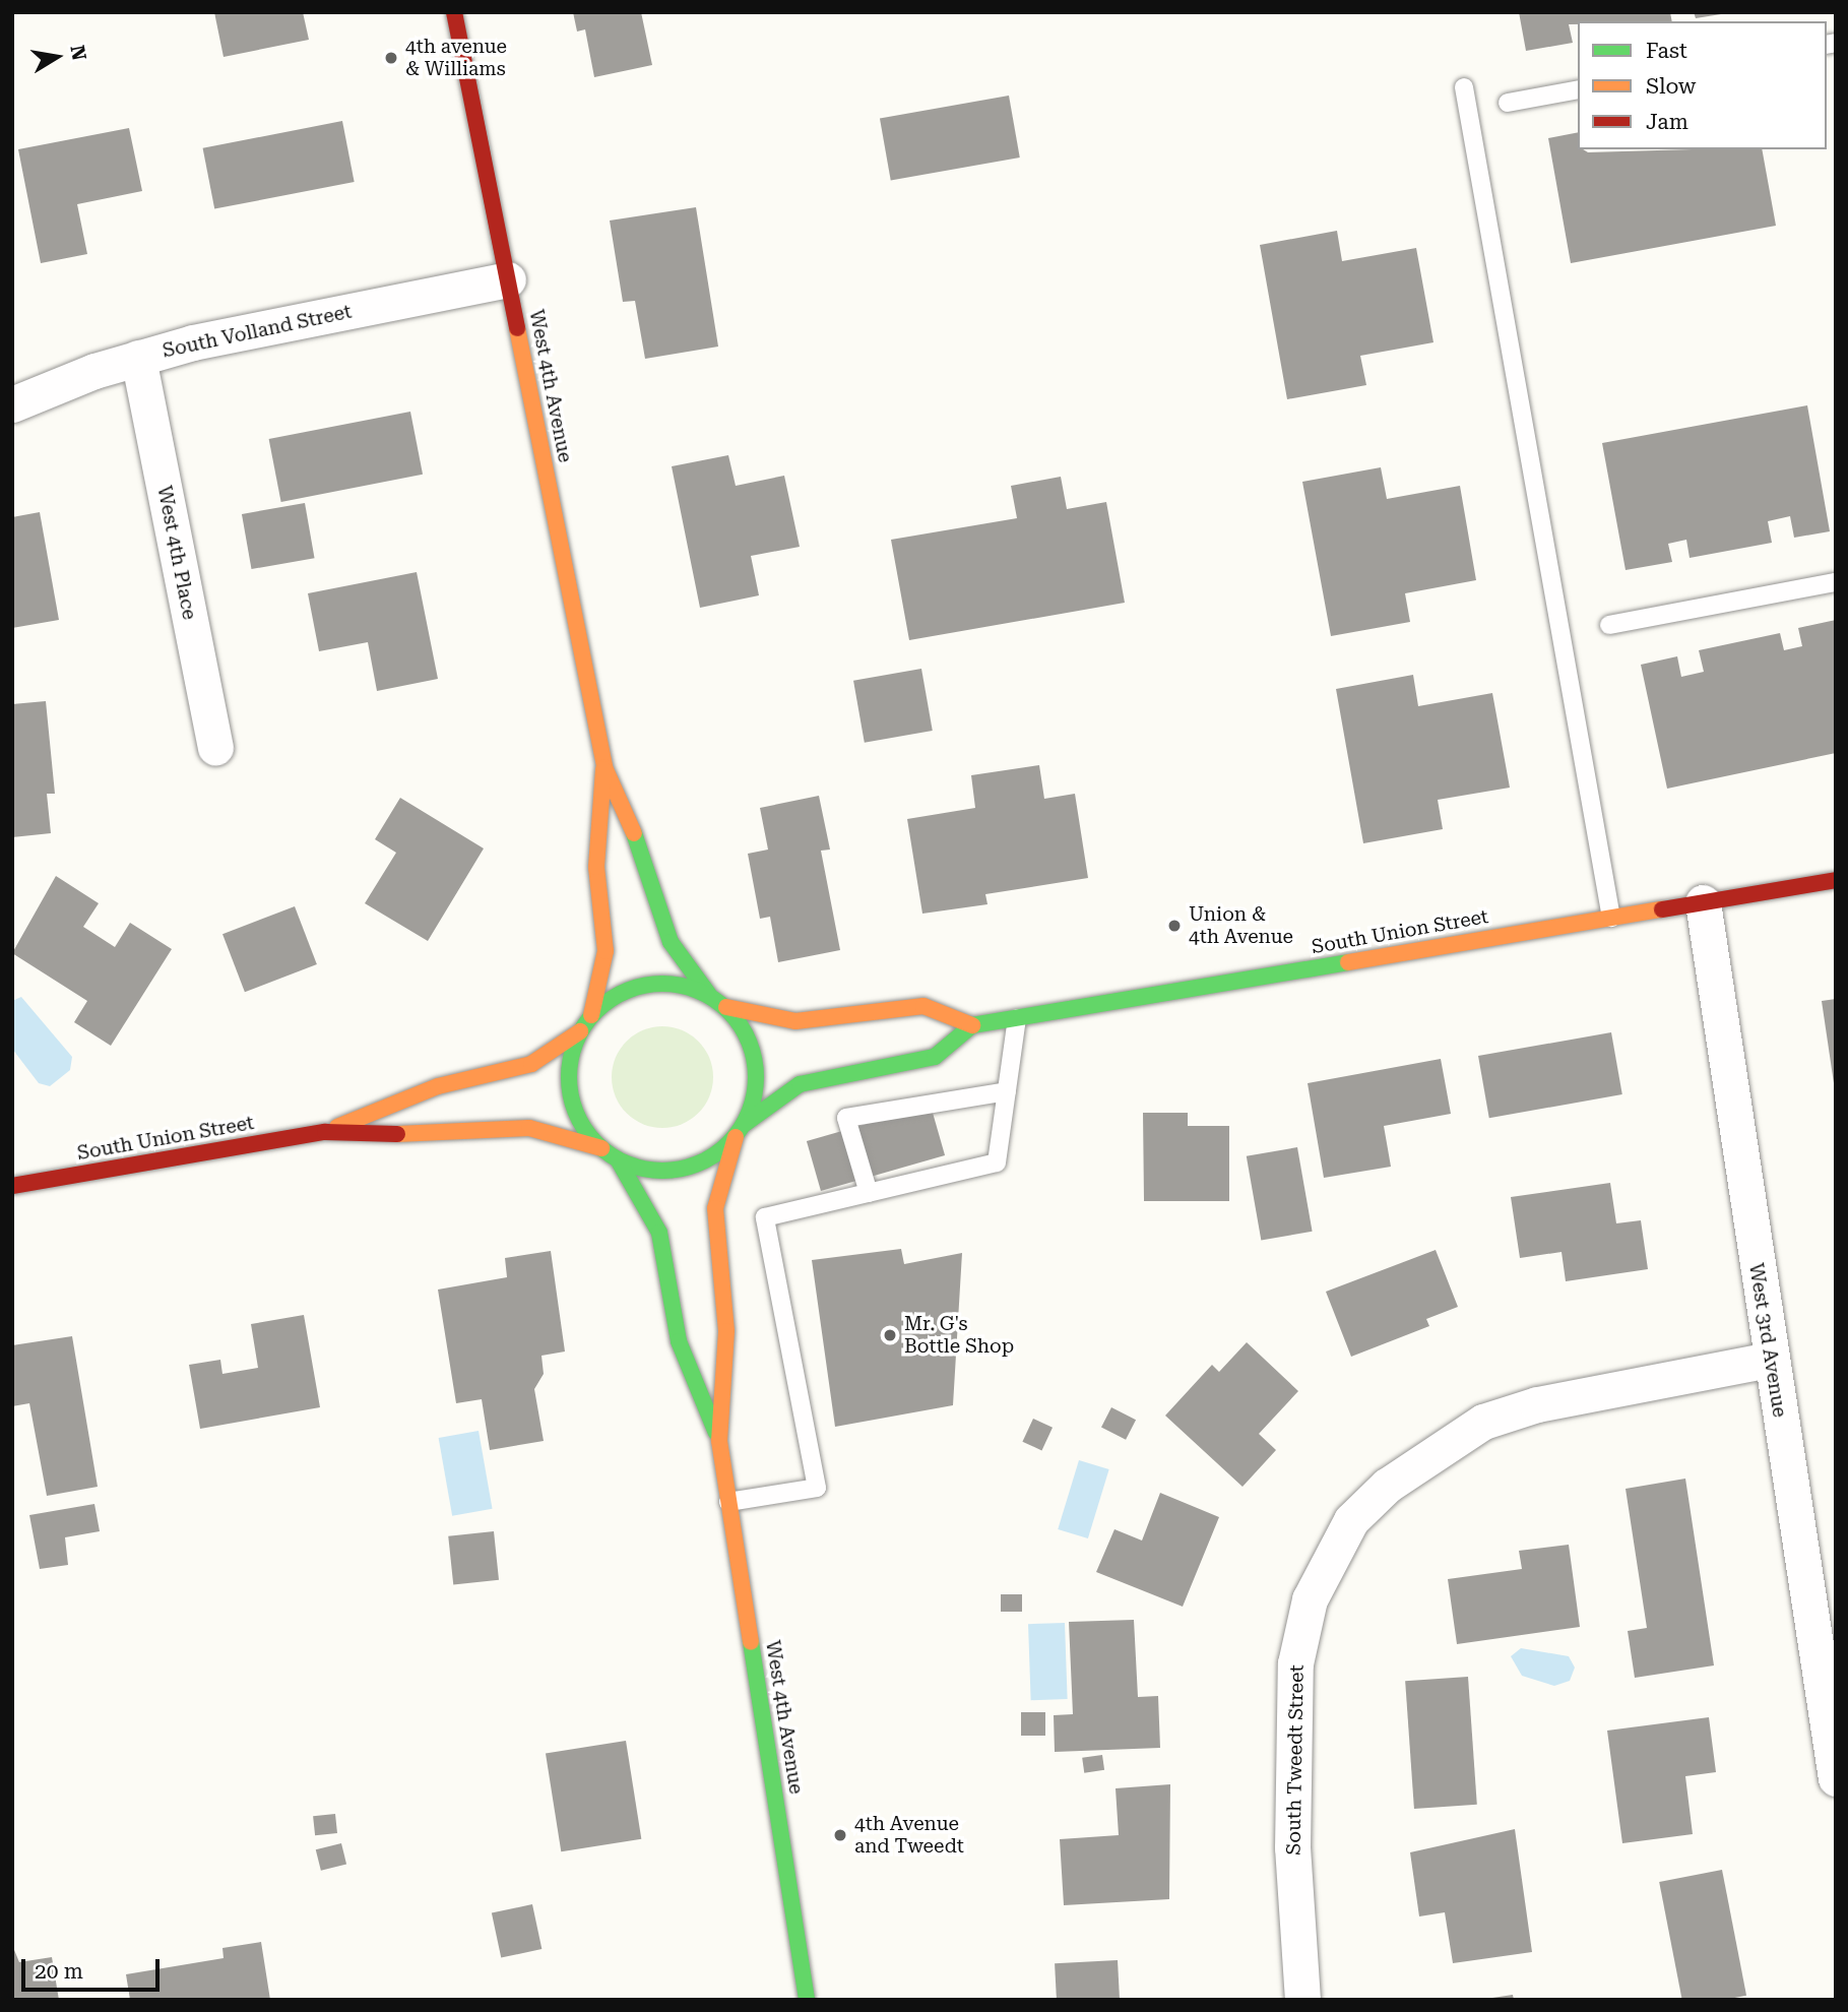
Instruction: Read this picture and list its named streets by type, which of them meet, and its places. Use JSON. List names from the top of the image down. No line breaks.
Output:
{"streets":{"main road":["West 4th Avenue","South Union Street"],"street":["South Volland Street","West 4th Place","West 3rd Avenue","South Tweedt Street"]},"crossings":[["South Volland Street","West 4th Avenue"],["South Volland Street","West 4th Place"],["West 4th Avenue","South Union Street"],["South Union Street","West 3rd Avenue"],["West 3rd Avenue","South Tweedt Street"]],"places":["4th avenue & Williams","Union & 4th Avenue","Mr. G's Bottle Shop","4th Avenue and Tweedt"],"legend":["Fast","Slow","Jam"],"scale_bar":"20 m","north":"right"}
